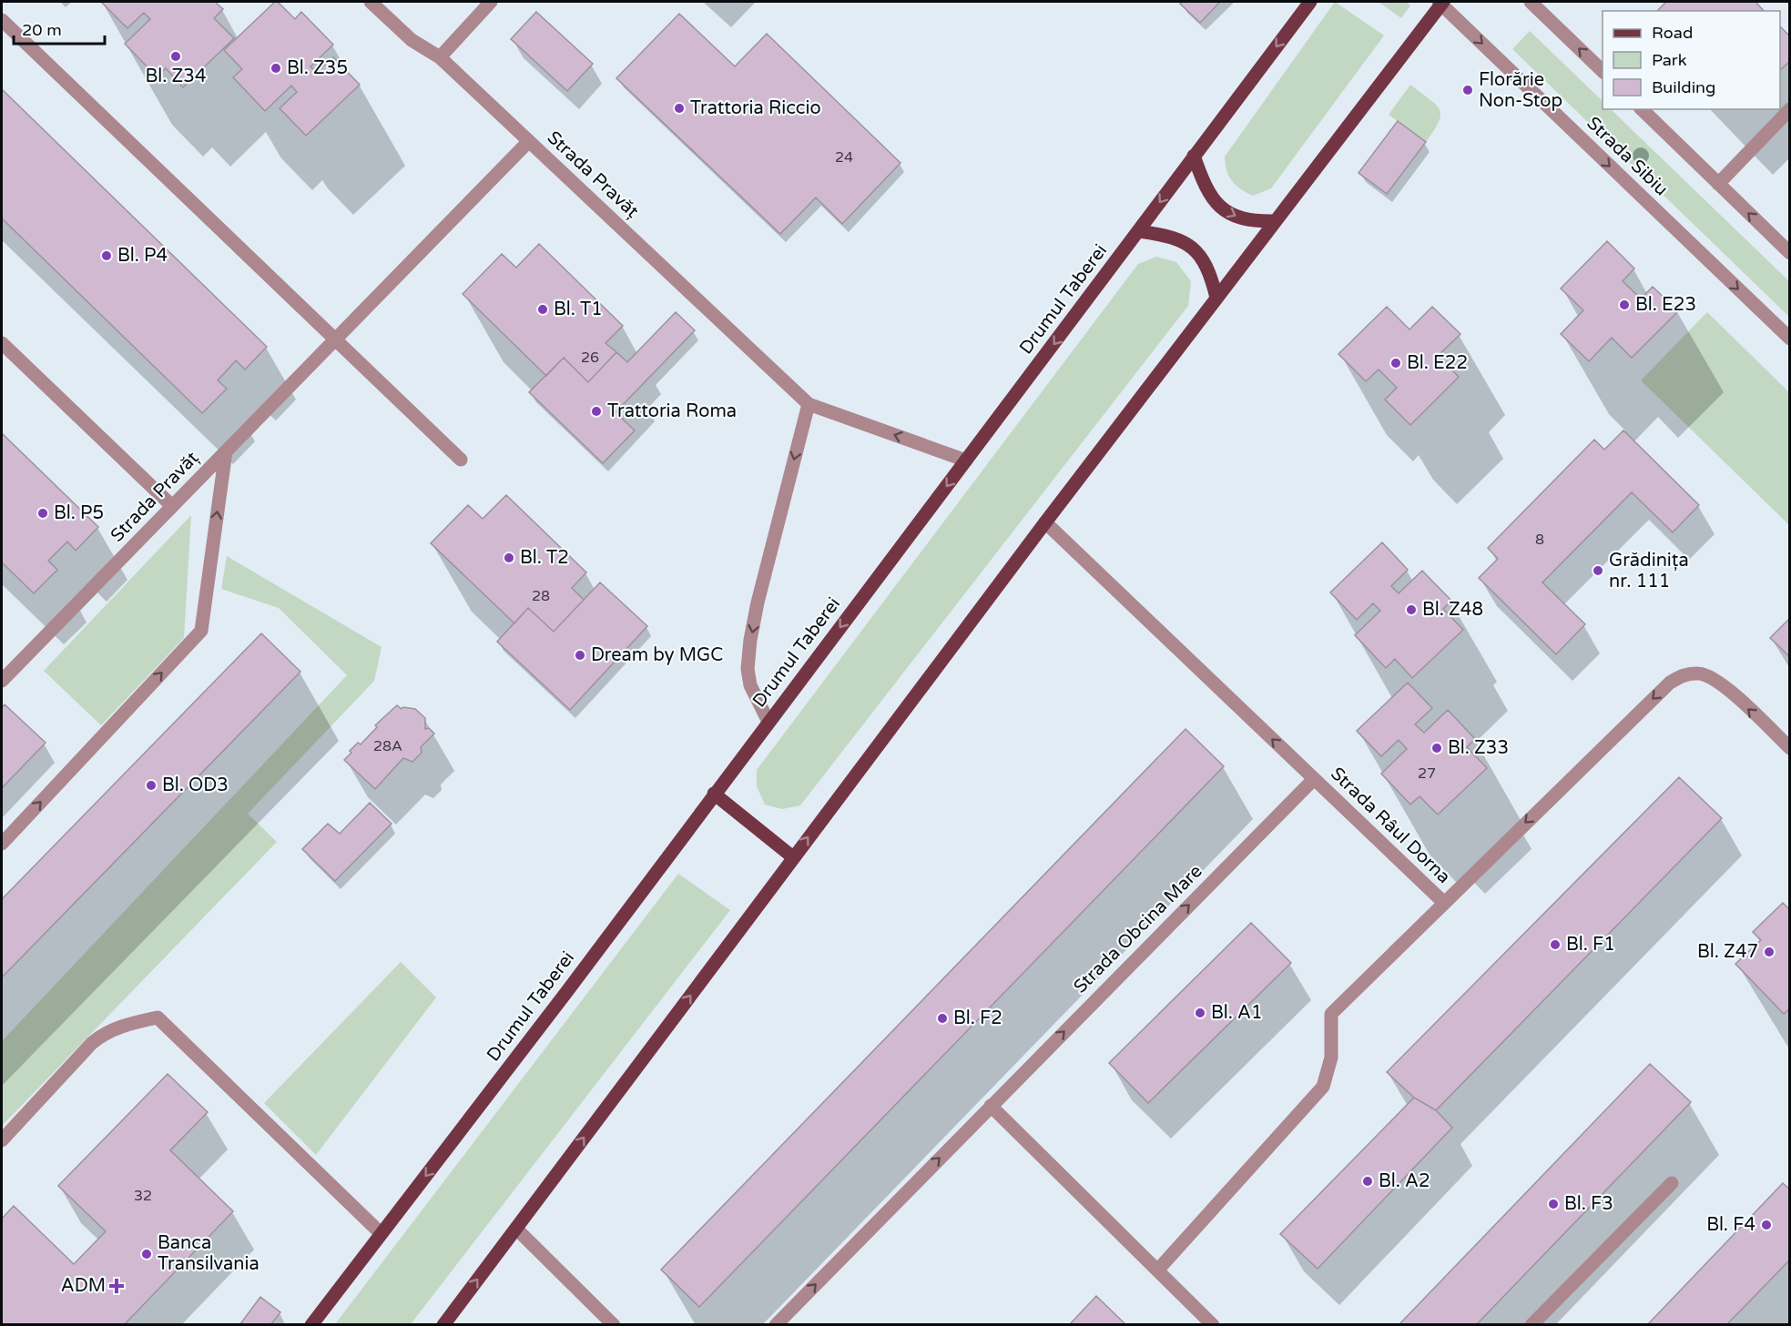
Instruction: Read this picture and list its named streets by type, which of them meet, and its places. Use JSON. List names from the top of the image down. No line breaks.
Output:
{"streets":{"main road":["Drumul Taberei"],"street":["Strada Sibiu","Strada Pravăț","Strada Râul Dorna","Strada Obcina Mare"]},"crossings":[["Strada Râul Dorna","Strada Obcina Mare"]],"one_way":["Strada Obcina Mare"],"places":{"other":["Bl. Z34","Bl. Z35","Florărie Non-Stop","Trattoria Riccio","Bl. P4","Bl. E23","Bl. T1","Bl. E22","Trattoria Roma","Bl. P5","Bl. T2","Grădinița nr. 111","Bl. Z48","Dream by MGC","Bl. Z33","Bl. OD3","Bl. F1","Bl. Z47","Bl. A1","Bl. F2","Bl. A2","Bl. F3","Bl. F4","Banca Transilvania"],"health":["ADM"]},"house_numbers":["24","26","8","28","28A","27","32"],"legend":["Road","Park","Building"],"scale_bar":"20 m"}
